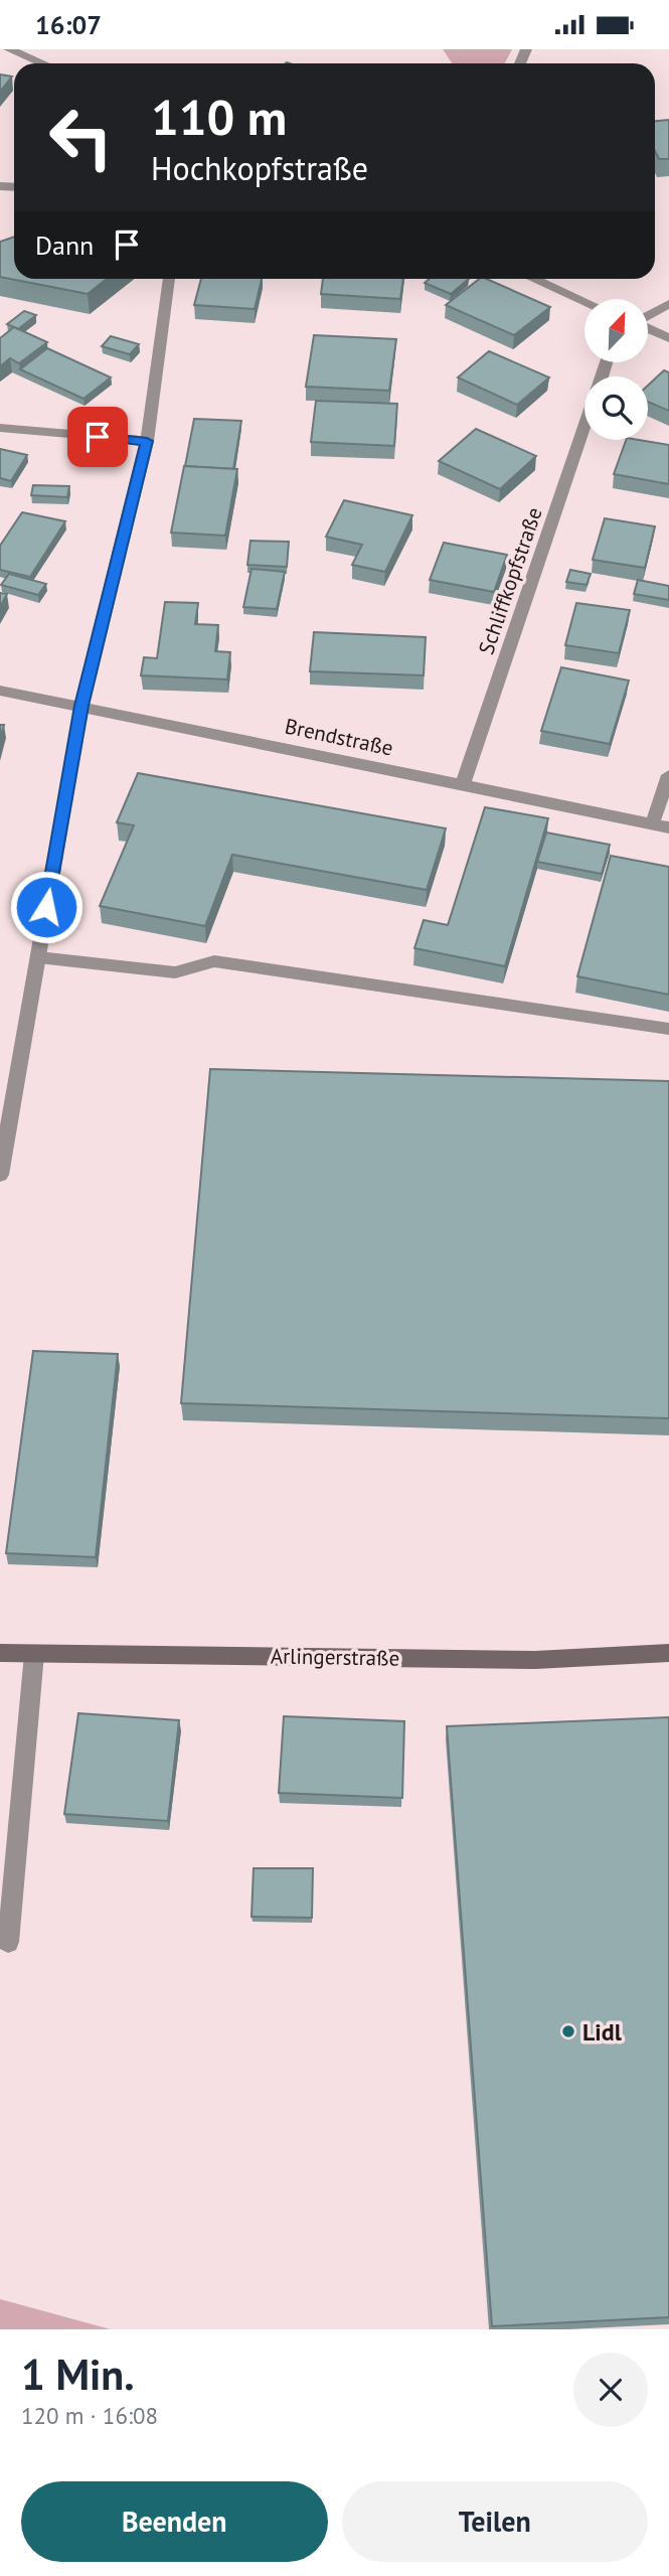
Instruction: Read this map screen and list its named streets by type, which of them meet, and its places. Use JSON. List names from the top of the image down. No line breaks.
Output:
{"streets":{"main road":["Arlingerstraße"],"street":["Schliffkopfstraße","Brendstraße"]},"crossings":[["Schliffkopfstraße","Brendstraße"]],"places":["Lidl"],"north":"top right","page":{"status":"16:07","turn":["110 m","Hochkopfstraße"],"then":"Dann","heading":["1 Min.","120 m · 16:08"],"buttons":["Beenden","Teilen"]}}
